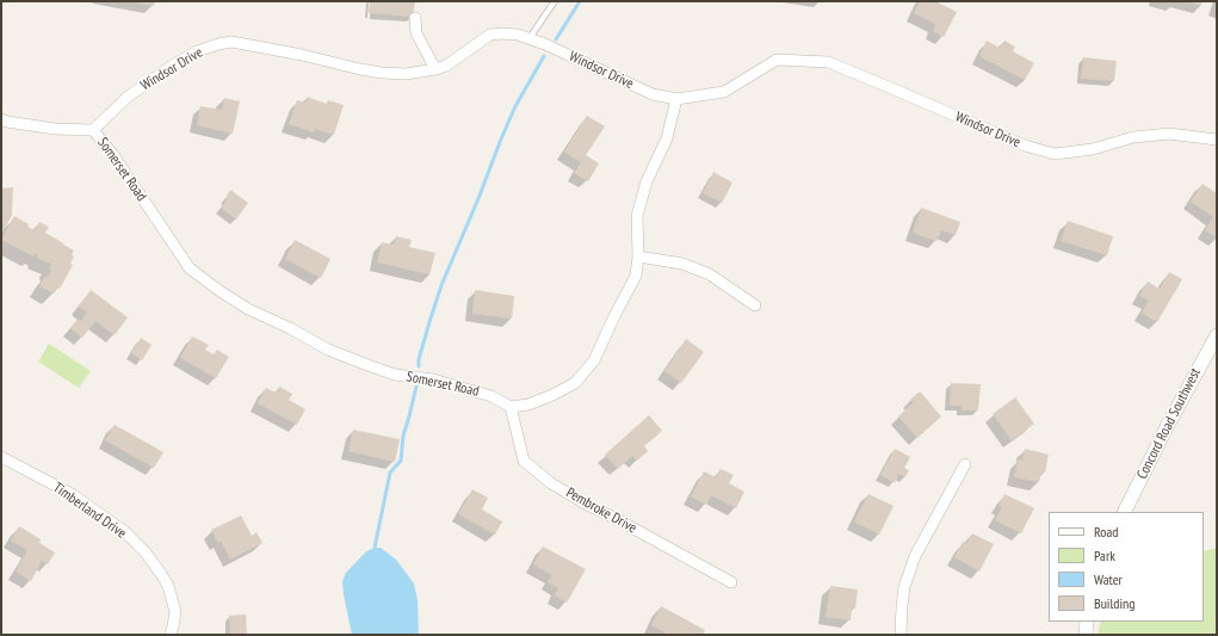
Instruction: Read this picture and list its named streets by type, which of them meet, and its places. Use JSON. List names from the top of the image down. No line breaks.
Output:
{"streets":{"street":["Windsor Drive","Somerset Road","Concord Road Southwest","Timberland Drive","Pembroke Drive"]},"crossings":[["Windsor Drive","Somerset Road"],["Somerset Road","Pembroke Drive"]],"legend":["Road","Park","Water","Building"]}
